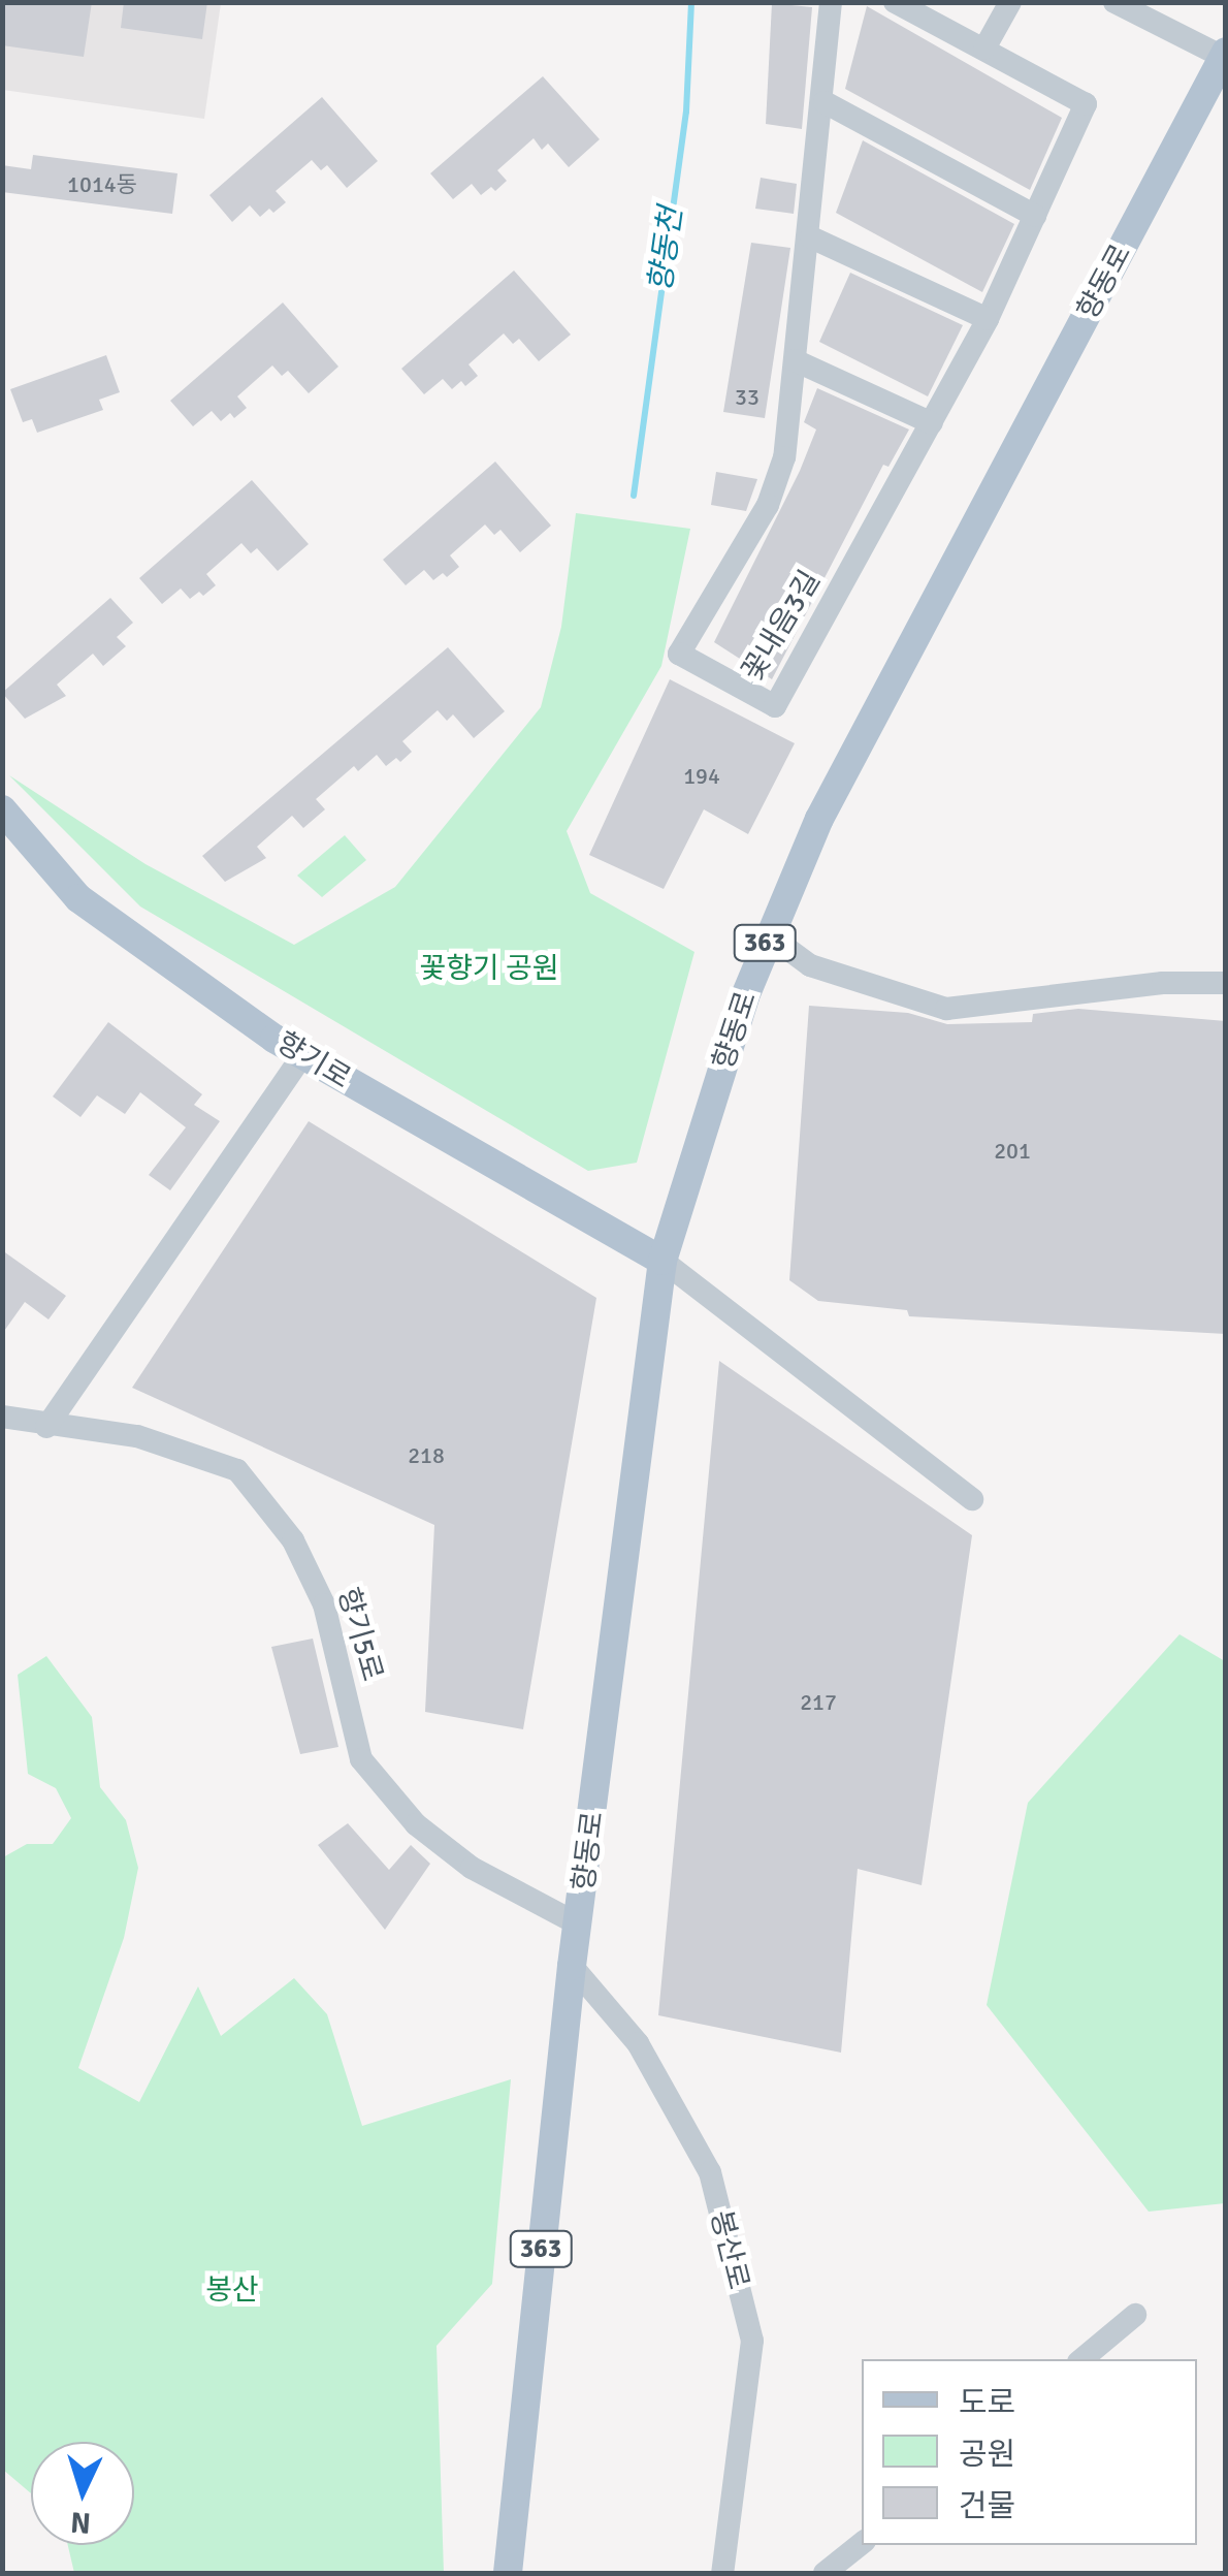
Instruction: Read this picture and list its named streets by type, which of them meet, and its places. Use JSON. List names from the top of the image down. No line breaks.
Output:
{"streets":{"main road":["향동로","363","향기로"],"street":["꽃내음3길","향기5로","봉산로"]},"crossings":[["향동로","363"],["향동로","향기로"],["향동로","향기5로"],["363","향기5로"],["363","봉산로"]],"water":["향동천"],"parks":["꽃향기 공원","봉산"],"house_numbers":["1014동","33","194","201","218","217"],"legend":["도로","공원","건물"],"north":"bottom"}
